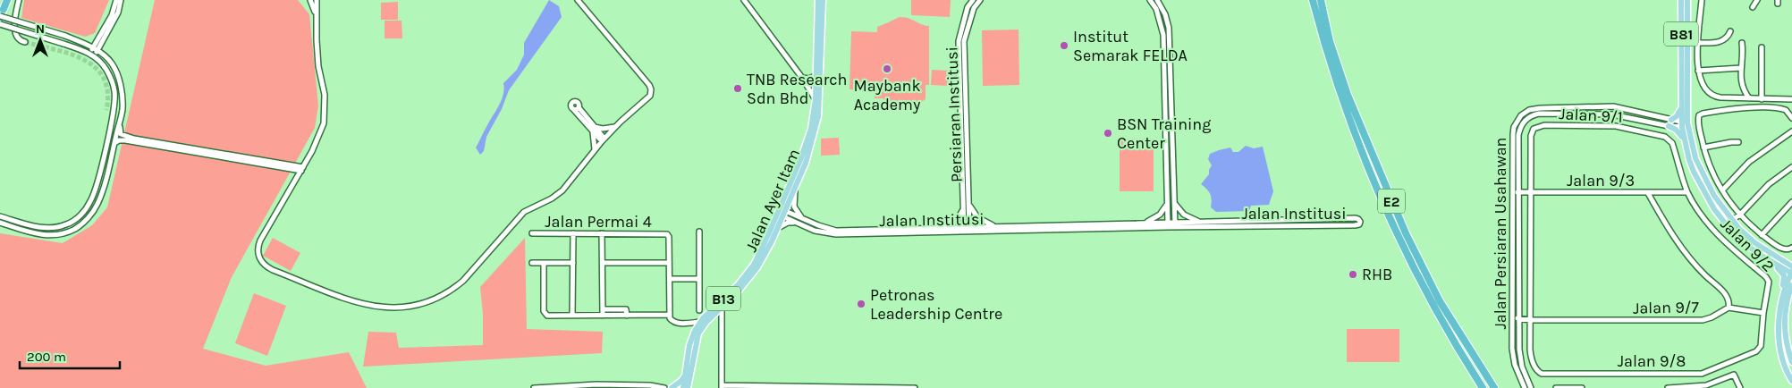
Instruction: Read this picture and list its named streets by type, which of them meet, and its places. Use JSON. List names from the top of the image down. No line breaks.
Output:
{"streets":{"highway":["E2"],"main road":["B81","Jalan Ayer Itam","B13"],"street":["Persiaran Institusi","Jalan 9/1","Jalan 9/3","Jalan Institusi","Jalan Permai 4","Jalan Persiaran Usahawan","Jalan 9/2","Jalan 9/7","Jalan 9/8"]},"crossings":[["B81","Jalan Persiaran Usahawan"],["Persiaran Institusi","Jalan Institusi"],["Jalan 9/1","Jalan 9/3"],["Jalan 9/1","Jalan 9/2"],["Jalan 9/3","Jalan Persiaran Usahawan"],["Jalan 9/3","Jalan 9/2"],["Jalan 9/3","Jalan 9/7"],["Jalan Ayer Itam","Jalan Institusi"],["Jalan Persiaran Usahawan","Jalan 9/7"],["Jalan 9/2","Jalan 9/8"],["Jalan 9/7","Jalan 9/8"]],"places":["Institut Semarak FELDA","Maybank Academy","TNB Research Sdn Bhd","BSN Training Center","RHB","Petronas Leadership Centre"],"scale_bar":"200 m","north":"top"}
